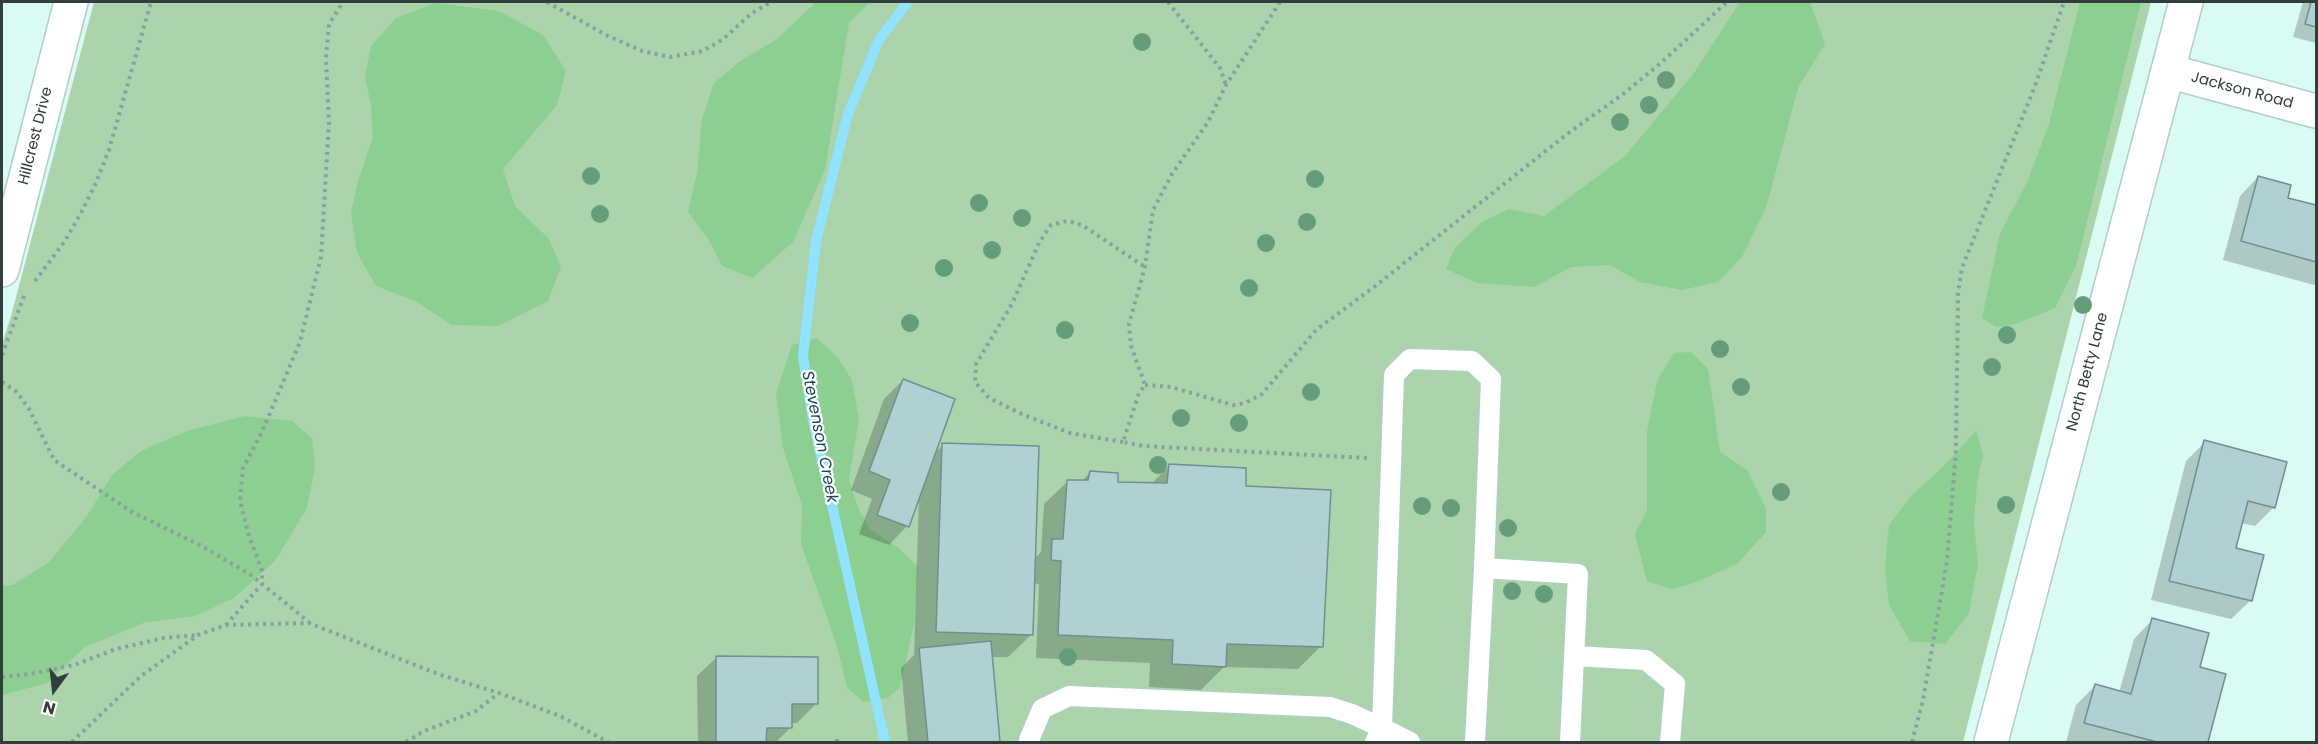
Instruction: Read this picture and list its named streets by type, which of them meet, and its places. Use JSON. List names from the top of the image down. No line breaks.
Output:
{"streets":{"street":["Jackson Road","Hillcrest Drive","North Betty Lane"]},"crossings":[["Jackson Road","North Betty Lane"]],"water":["Stevenson Creek"],"north":"bottom"}
